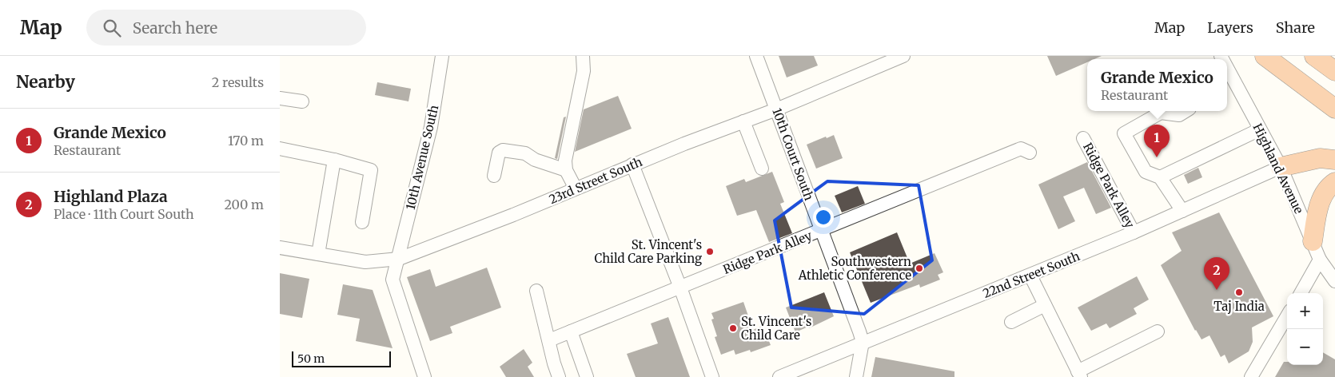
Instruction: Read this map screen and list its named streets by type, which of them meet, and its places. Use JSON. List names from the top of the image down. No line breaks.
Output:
{"streets":{"street":["10th Court South","10th Avenue South","Highland Avenue","23rd Street South","Ridge Park Alley","22nd Street South"]},"crossings":[["10th Court South","23rd Street South"],["10th Court South","Ridge Park Alley"],["10th Court South","22nd Street South"],["10th Avenue South","23rd Street South"],["Highland Avenue","22nd Street South"],["Ridge Park Alley","22nd Street South"]],"places":["St. Vincent's Child Care Parking","Southwestern Athletic Conference","Taj India","St. Vincent's Child Care"],"scale_bar":"50 m","page":{"header":"Map","search":"Search here","nav":["Map","Layers","Share"],"heading":["Nearby","2 results"],"popup":["Grande Mexico","Restaurant"],"list":[{"mark":"1","name":"Grande Mexico","note":"Restaurant","value":"170 m"},{"mark":"2","name":"Highland Plaza","note":"Place · 11th Court South","value":"200 m"}],"pins":["1","2"],"map_buttons":["+","−"],"scale":"50 m"}}
